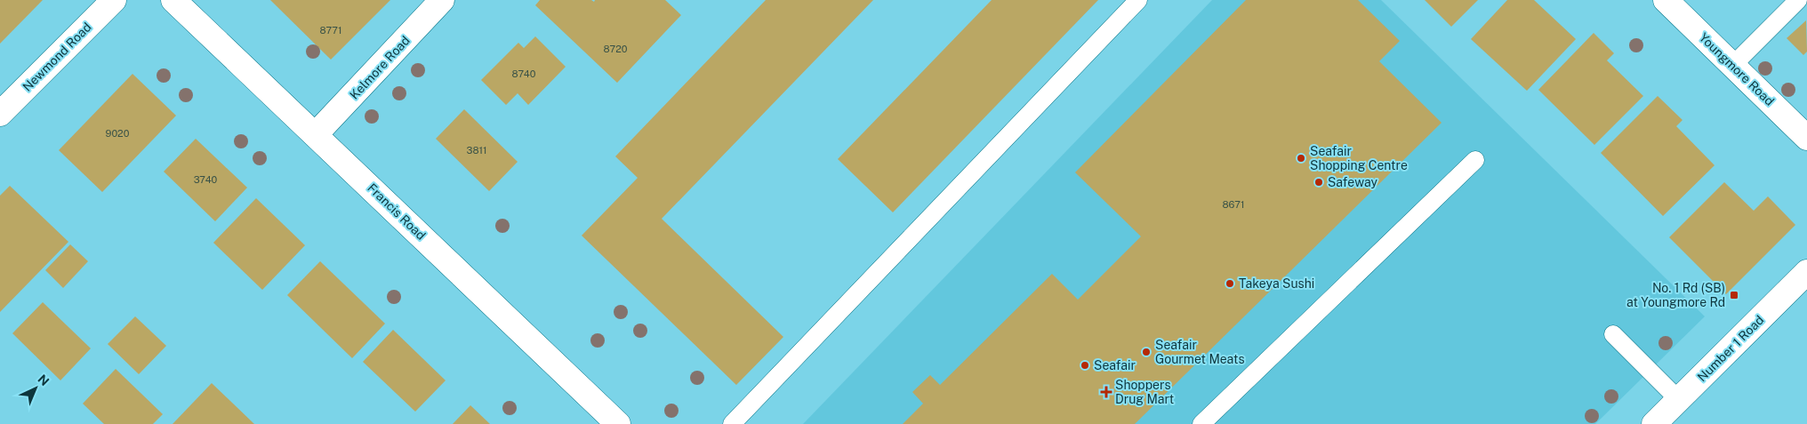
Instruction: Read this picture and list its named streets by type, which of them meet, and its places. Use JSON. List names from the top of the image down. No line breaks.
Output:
{"streets":{"street":["Newmond Road","Kelmore Road","Youngmore Road","Francis Road","Number 1 Road"]},"crossings":[["Kelmore Road","Francis Road"]],"places":{"other":["Seafair Shopping Centre","Safeway","Takeya Sushi","Seafair Gourmet Meats","Seafair"],"transit":["No. 1 Rd (SB) at Youngmore Rd"],"health":["Shoppers Drug Mart"]},"house_numbers":["8771","8720","8740","9020","3811","3740","8671"],"north":"top right"}
